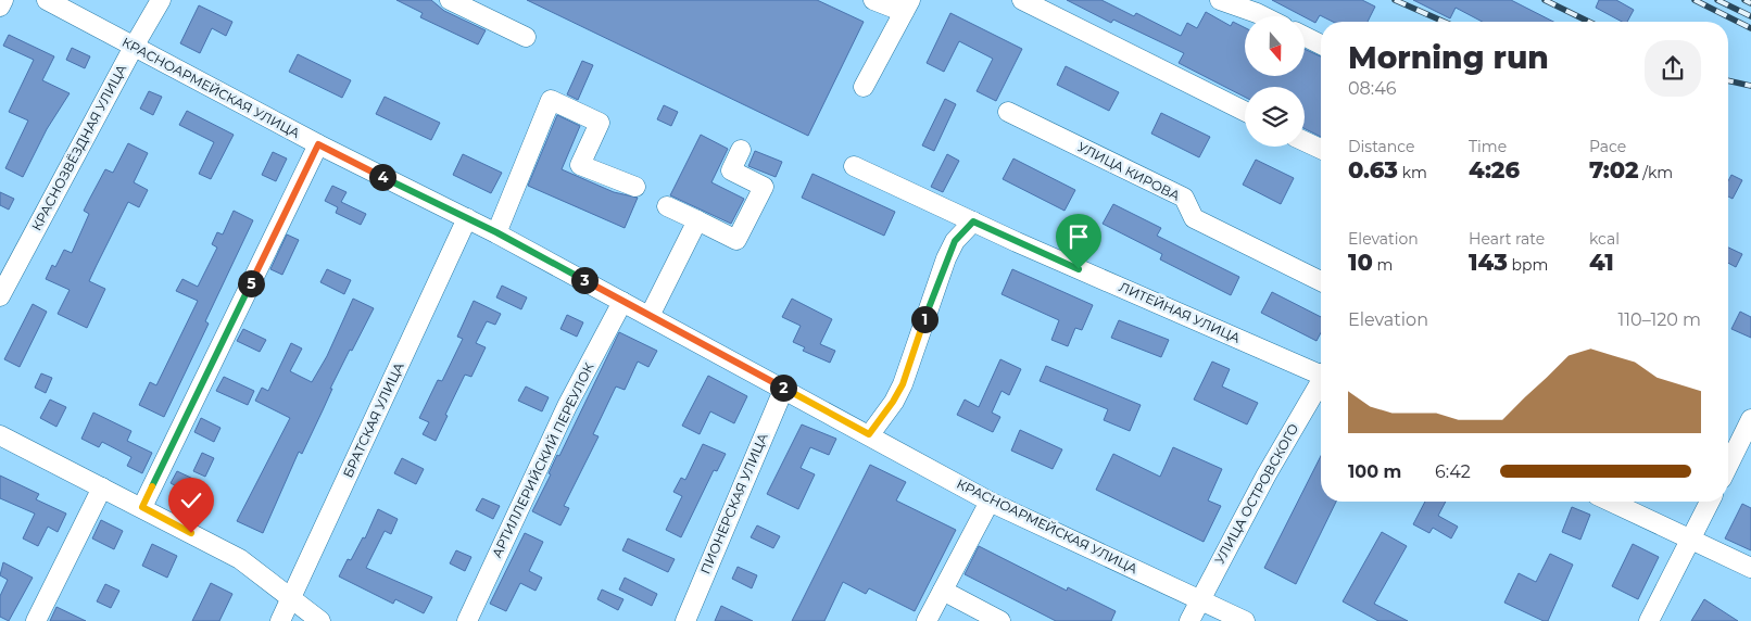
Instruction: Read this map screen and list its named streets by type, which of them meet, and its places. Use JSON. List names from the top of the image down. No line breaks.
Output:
{"streets":{"street":["КРАСНОАРМЕЙСКАЯ УЛИЦА","КРАСНОЗВЁЗДНАЯ УЛИЦА","УЛИЦА КИРОВА","ЛИТЕЙНАЯ УЛИЦА","БРАТСКАЯ УЛИЦА","АРТИЛЛЕРИЙСКИЙ ПЕРЕУЛОК","УЛИЦА ОСТРОВСКОГО","ПИОНЕРСКАЯ УЛИЦА"]},"crossings":[["КРАСНОАРМЕЙСКАЯ УЛИЦА","КРАСНОЗВЁЗДНАЯ УЛИЦА"],["КРАСНОАРМЕЙСКАЯ УЛИЦА","БРАТСКАЯ УЛИЦА"],["КРАСНОАРМЕЙСКАЯ УЛИЦА","АРТИЛЛЕРИЙСКИЙ ПЕРЕУЛОК"],["КРАСНОАРМЕЙСКАЯ УЛИЦА","УЛИЦА ОСТРОВСКОГО"],["КРАСНОАРМЕЙСКАЯ УЛИЦА","ПИОНЕРСКАЯ УЛИЦА"]],"north":"bottom","page":{"heading":["Morning run","08:46"],"stats":[["Distance","0.63 km"],["Time","4:26"],["Pace","7:02 /km"],["Elevation","10 m"],["Heart rate","143 bpm"],["kcal","41"]],"pins":["4","3","5","1","2"],"chart":["Elevation","110–120 m"],"list":[{"name":"100 m","note":"6:42"}]}}
